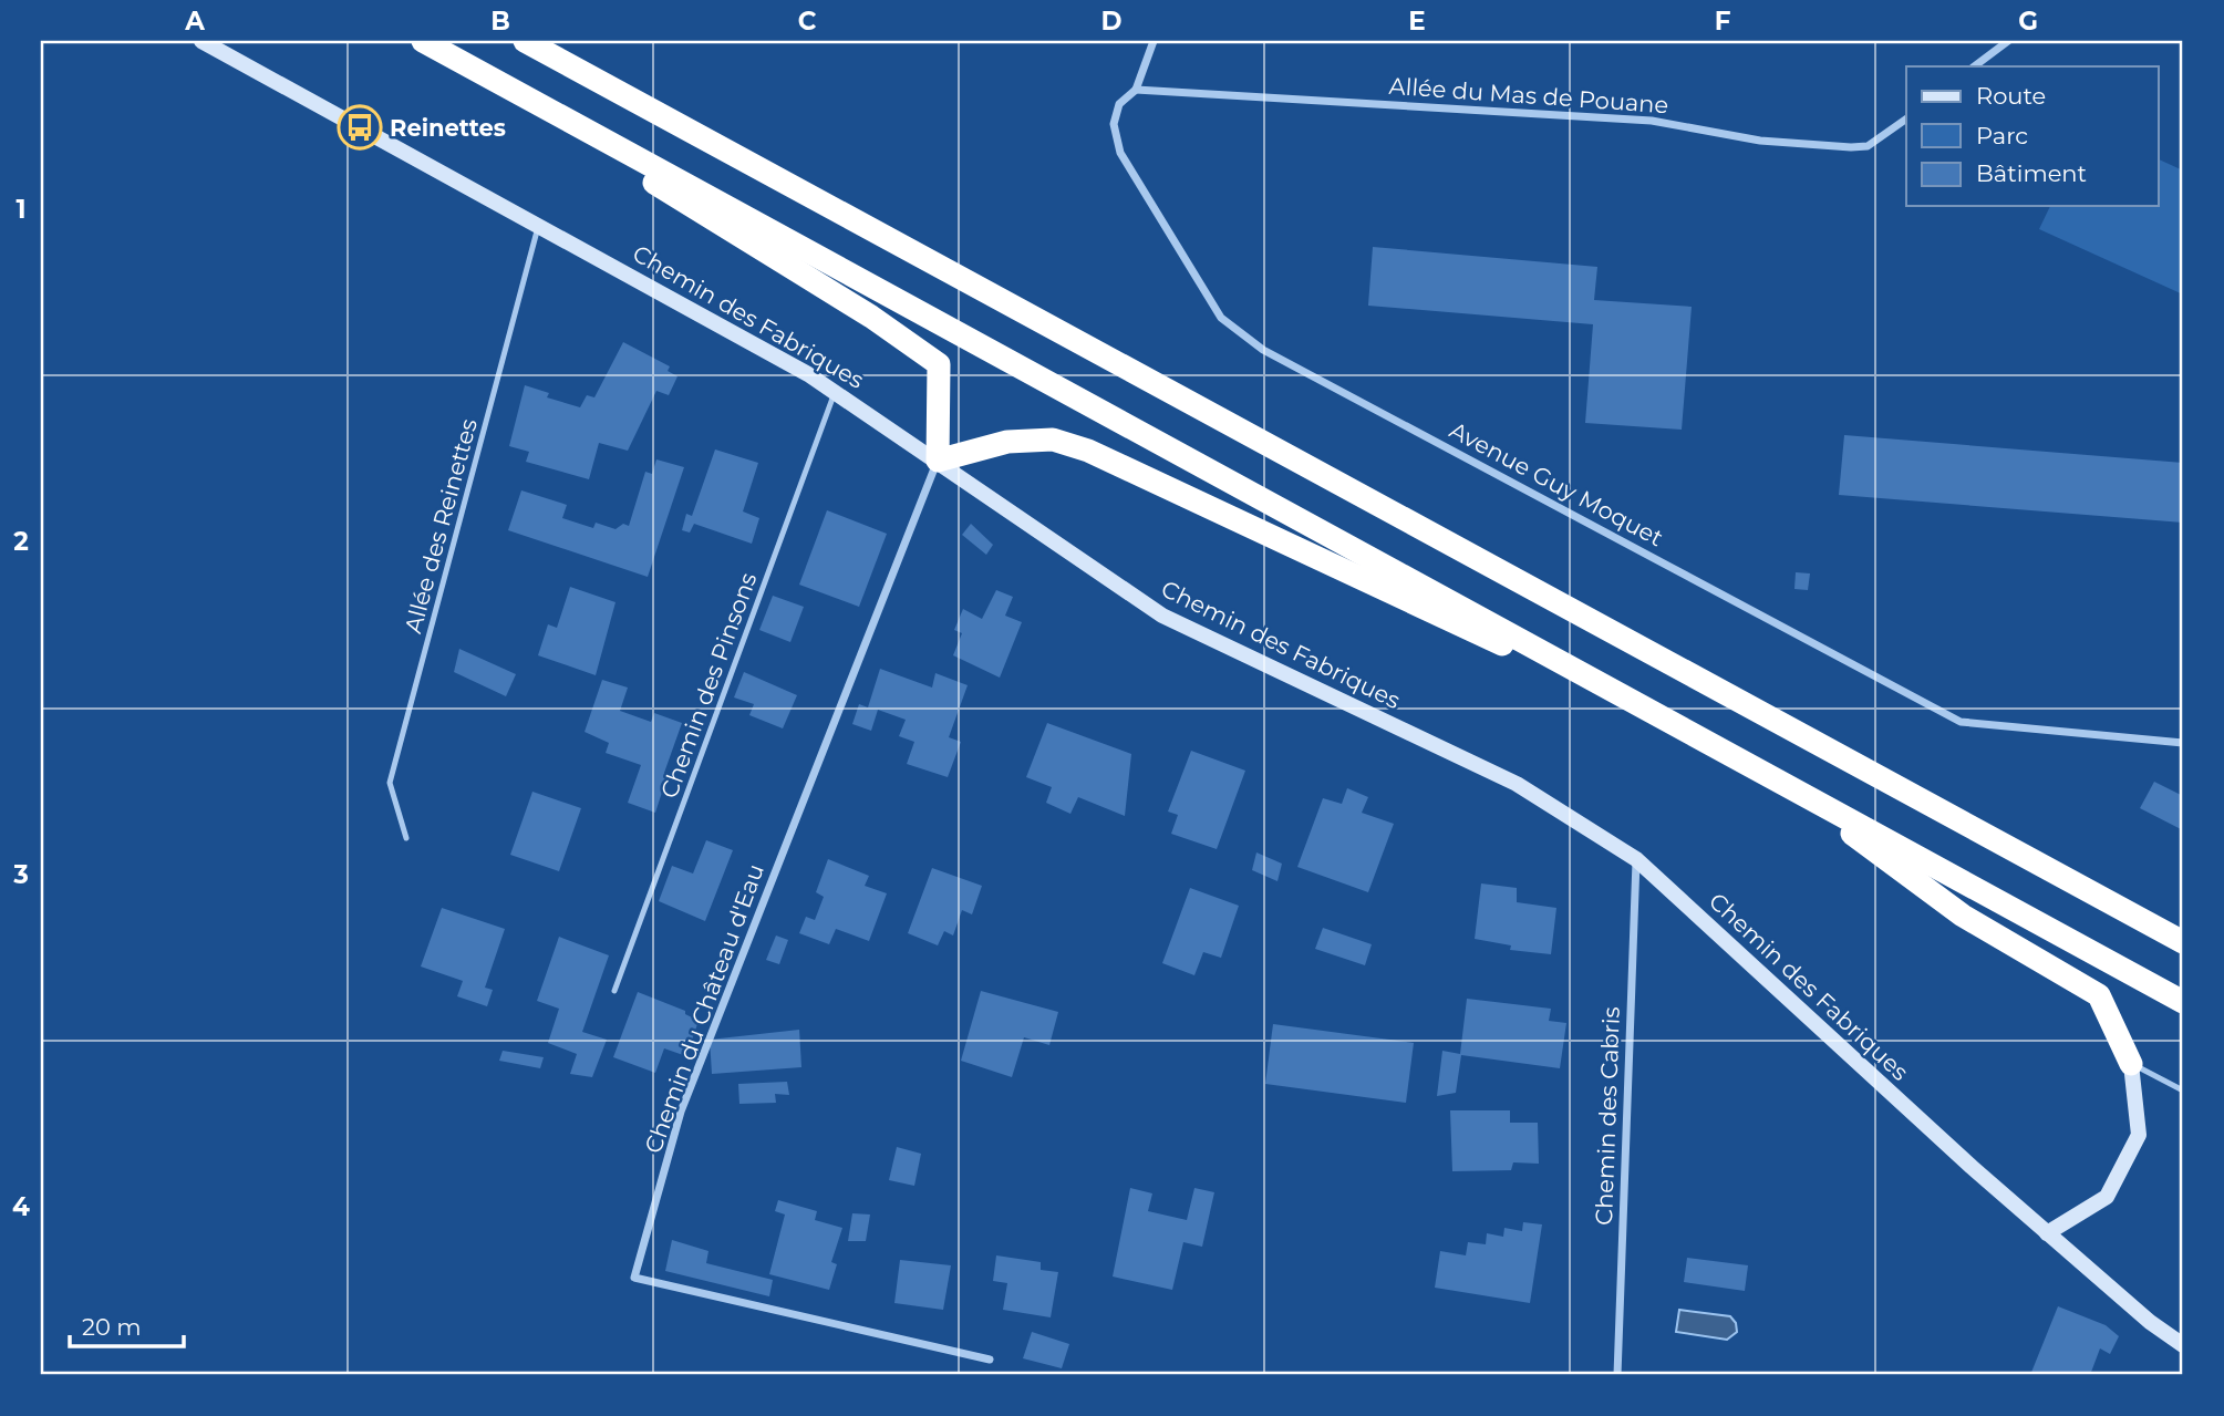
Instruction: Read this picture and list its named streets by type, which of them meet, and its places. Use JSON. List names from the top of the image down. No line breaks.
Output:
{"streets":{"street":["Allée du Mas de Pouane","Chemin des Fabriques","Avenue Guy Moquet","Chemin du Château d'Eau","Chemin des Cabris"],"lane":["Allée des Reinettes","Chemin des Pinsons"]},"crossings":[["Allée du Mas de Pouane","Avenue Guy Moquet"],["Chemin des Fabriques","Allée des Reinettes"],["Chemin des Fabriques","Chemin des Pinsons"],["Chemin des Fabriques","Chemin du Château d'Eau"],["Chemin des Fabriques","Chemin des Cabris"]],"places":{"bus stop":["Reinettes"]},"legend":["Route","Parc","Bâtiment"],"scale_bar":"20 m","grid":{"columns":["A","B","C","D","E","F","G"],"rows":["1","2","3","4"]}}
